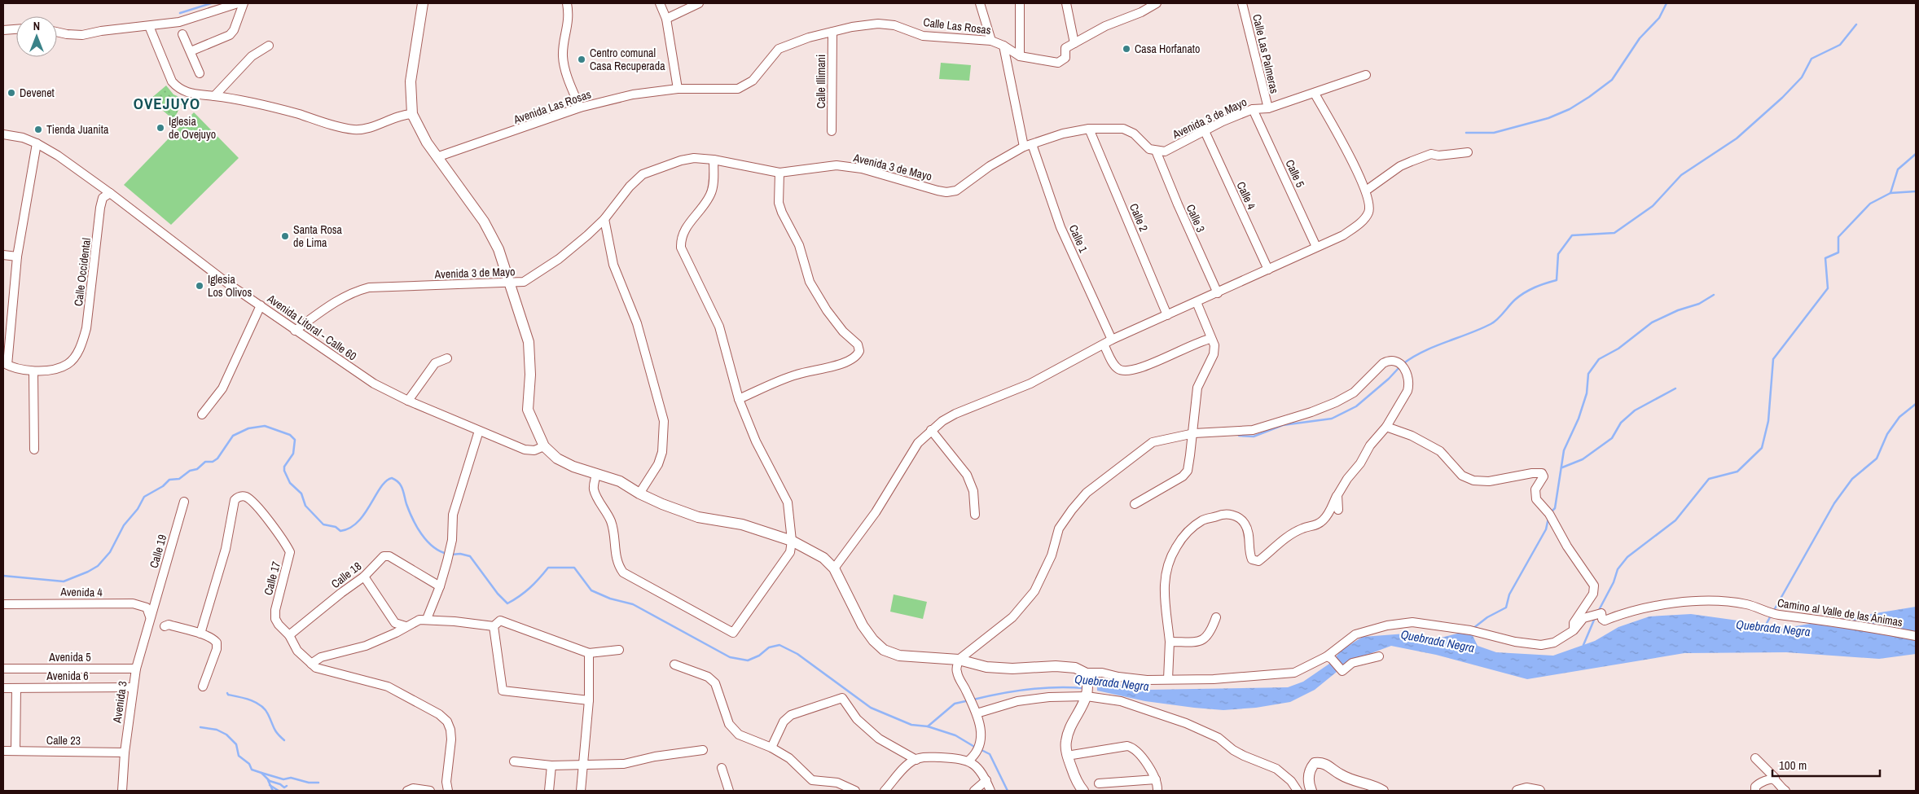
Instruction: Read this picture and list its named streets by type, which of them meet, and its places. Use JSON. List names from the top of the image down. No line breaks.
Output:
{"streets":{"street":["Calle Las Rosas","Calle Las Palmeras","Calle Illimani","Avenida Las Rosas","Avenida 3 de Mayo","Calle 5","Calle 4","Calle 2","Calle 3","Calle 1","Calle Occidental","Avenida Litoral - Calle 60","Calle 19","Calle 18","Calle 17","Avenida 4","Camino al Valle de las Ánimas","Avenida 5","Avenida 6","Avenida 3","Calle 23"]},"crossings":[["Calle Las Rosas","Calle Illimani"],["Calle Las Rosas","Avenida Las Rosas"],["Calle Las Rosas","Calle 1"],["Calle Las Palmeras","Avenida 3 de Mayo"],["Avenida 3 de Mayo","Calle 5"],["Avenida 3 de Mayo","Calle 4"],["Avenida 3 de Mayo","Calle 2"],["Avenida 3 de Mayo","Calle 3"],["Avenida 3 de Mayo","Calle 1"],["Avenida 3 de Mayo","Avenida Litoral - Calle 60"],["Calle Occidental","Avenida Litoral - Calle 60"],["Calle 19","Avenida 4"],["Calle 19","Avenida 3"],["Calle 18","Calle 17"],["Avenida 4","Avenida 3"],["Avenida 5","Avenida 3"],["Avenida 6","Avenida 3"],["Avenida 3","Calle 23"]],"districts":["OVEJUYO"],"water":["Quebrada Negra"],"places":["Casa Horfanato","Centro comunal Casa Recuperada","Devenet","Iglesia de Ovejuyo","Tienda Juanita","Santa Rosa de Lima","Iglesia Los Olivos"],"scale_bar":"100 m","north":"top"}
